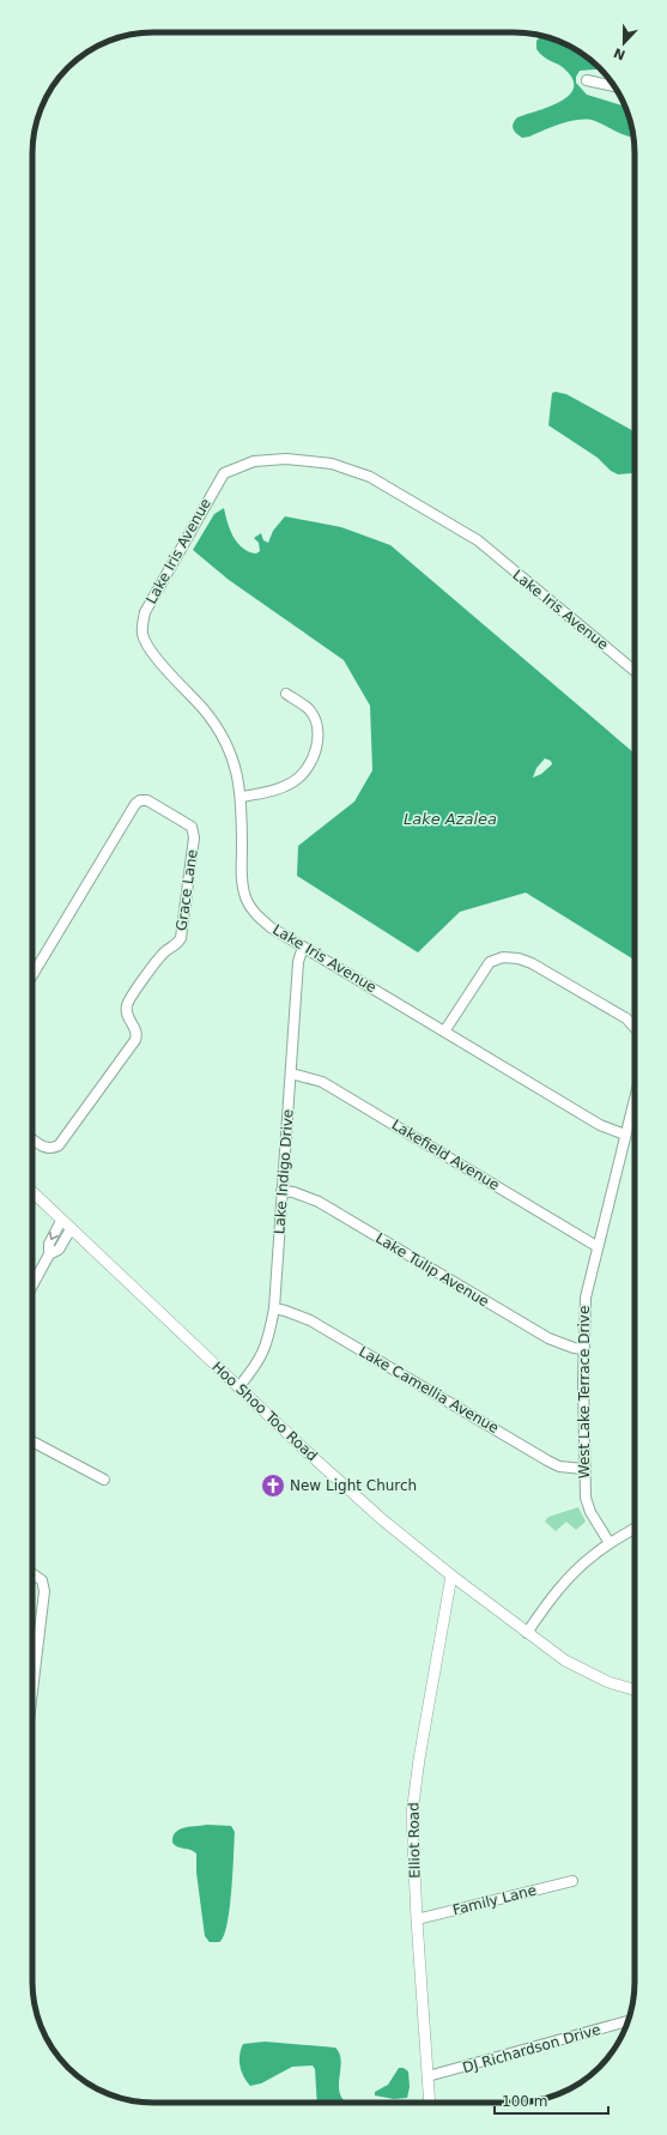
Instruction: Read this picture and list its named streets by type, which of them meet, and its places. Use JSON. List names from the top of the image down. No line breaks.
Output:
{"streets":{"street":["Lake Iris Avenue","Grace Lane","Lakefield Avenue","Lake Indigo Drive","Lake Tulip Avenue","Lake Camellia Avenue","West Lake Terrace Drive","Hoo Shoo Too Road","Elliot Road","Family Lane","DJ Richardson Drive"]},"crossings":[["Lake Iris Avenue","Lake Indigo Drive"],["Lake Iris Avenue","West Lake Terrace Drive"],["Lakefield Avenue","Lake Indigo Drive"],["Lakefield Avenue","West Lake Terrace Drive"],["Lake Indigo Drive","Lake Tulip Avenue"],["Lake Indigo Drive","Lake Camellia Avenue"],["Lake Indigo Drive","Hoo Shoo Too Road"],["Lake Tulip Avenue","West Lake Terrace Drive"],["Lake Camellia Avenue","West Lake Terrace Drive"],["Hoo Shoo Too Road","Elliot Road"],["Elliot Road","Family Lane"],["Elliot Road","DJ Richardson Drive"]],"water":["Lake Azalea"],"places":{"church":["New Light Church"]},"scale_bar":"100 m","north":"bottom"}
